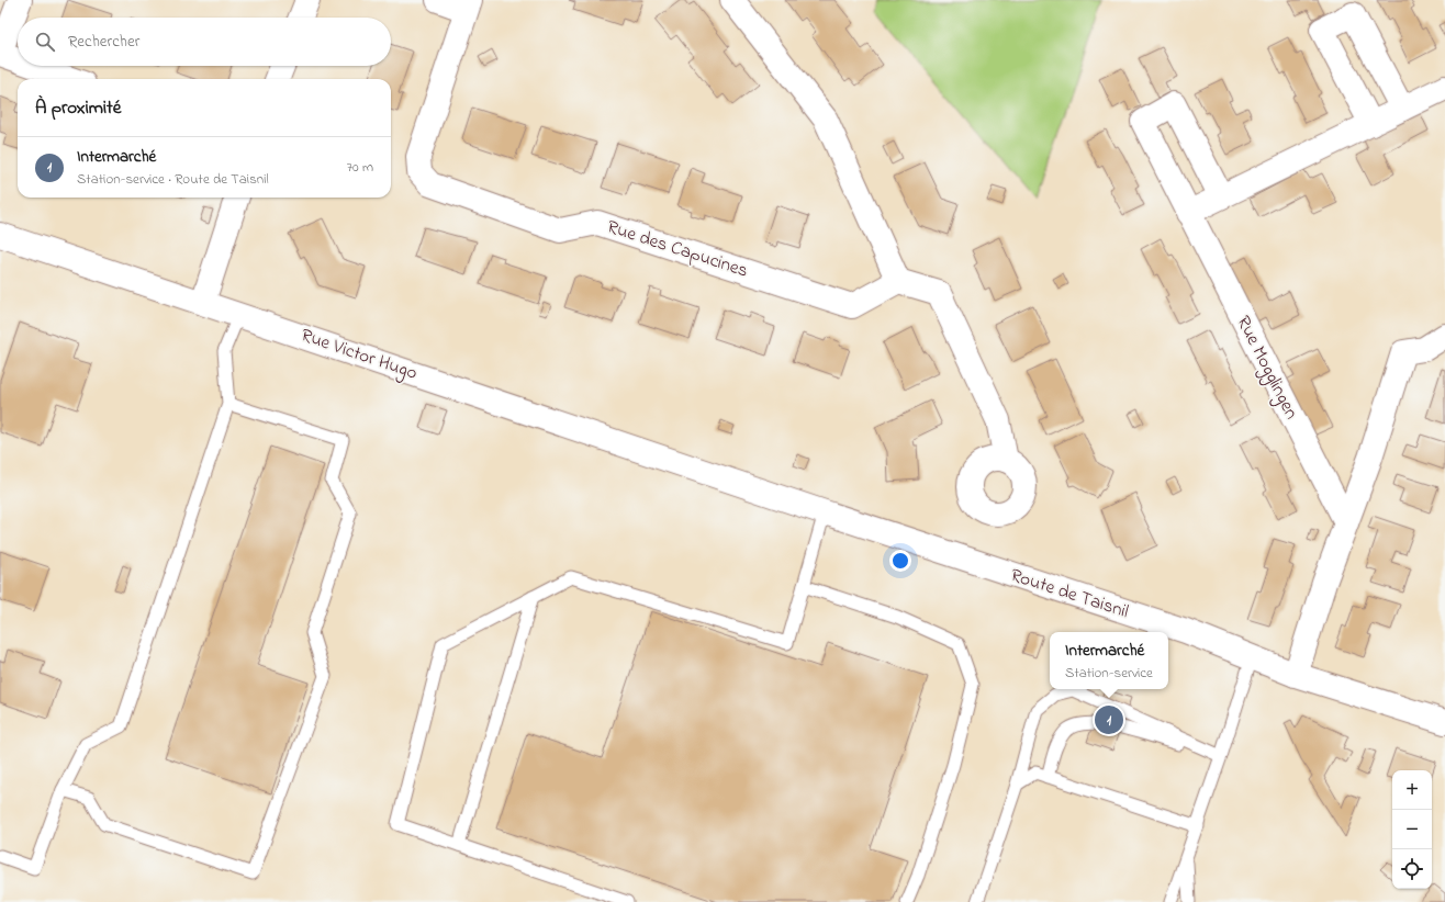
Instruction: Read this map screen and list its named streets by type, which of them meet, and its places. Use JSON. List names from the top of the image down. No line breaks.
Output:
{"streets":{"street":["Rue des Capucines","Rue Victor Hugo","Rue Mogglingen","Route de Taisnil"]},"crossings":[["Rue Victor Hugo","Route de Taisnil"]],"page":{"search":"Rechercher","heading":"À proximité","list":[{"mark":"1","name":"Intermarché","note":"Station-service · Route de Taisnil","value":"70 m"}],"popup":["Intermarché","Station-service"],"pins":"1","map_buttons":["+","−"]}}
